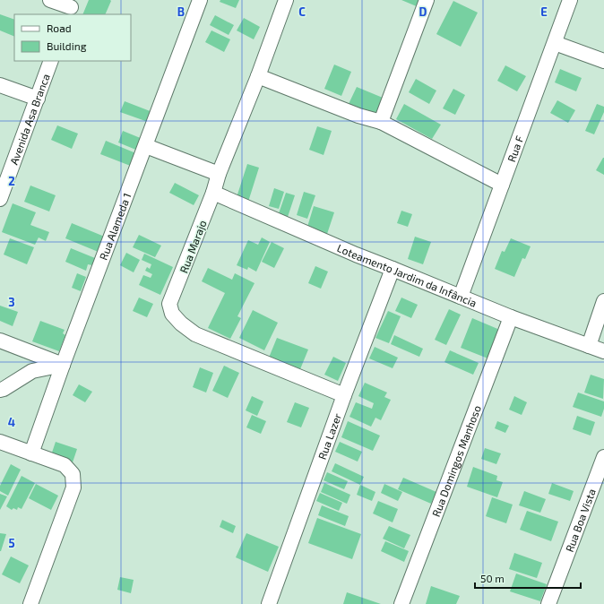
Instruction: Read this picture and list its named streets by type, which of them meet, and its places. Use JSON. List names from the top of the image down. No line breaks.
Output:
{"streets":{"street":["Avenida Asa Branca","Rua F","Rua Alameda 1","Rua Marajo","Loteamento Jardim da Infância","Rua Lazer","Rua Domingos Manhoso","Rua Boa Vista"]},"crossings":[["Rua F","Loteamento Jardim da Infância"],["Rua Marajo","Loteamento Jardim da Infância"],["Rua Marajo","Rua Lazer"],["Loteamento Jardim da Infância","Rua Lazer"],["Loteamento Jardim da Infância","Rua Domingos Manhoso"]],"legend":["Road","Building"],"scale_bar":"50 m","grid":{"columns":["B","C","D","E"],"rows":["2","3","4","5"]}}
